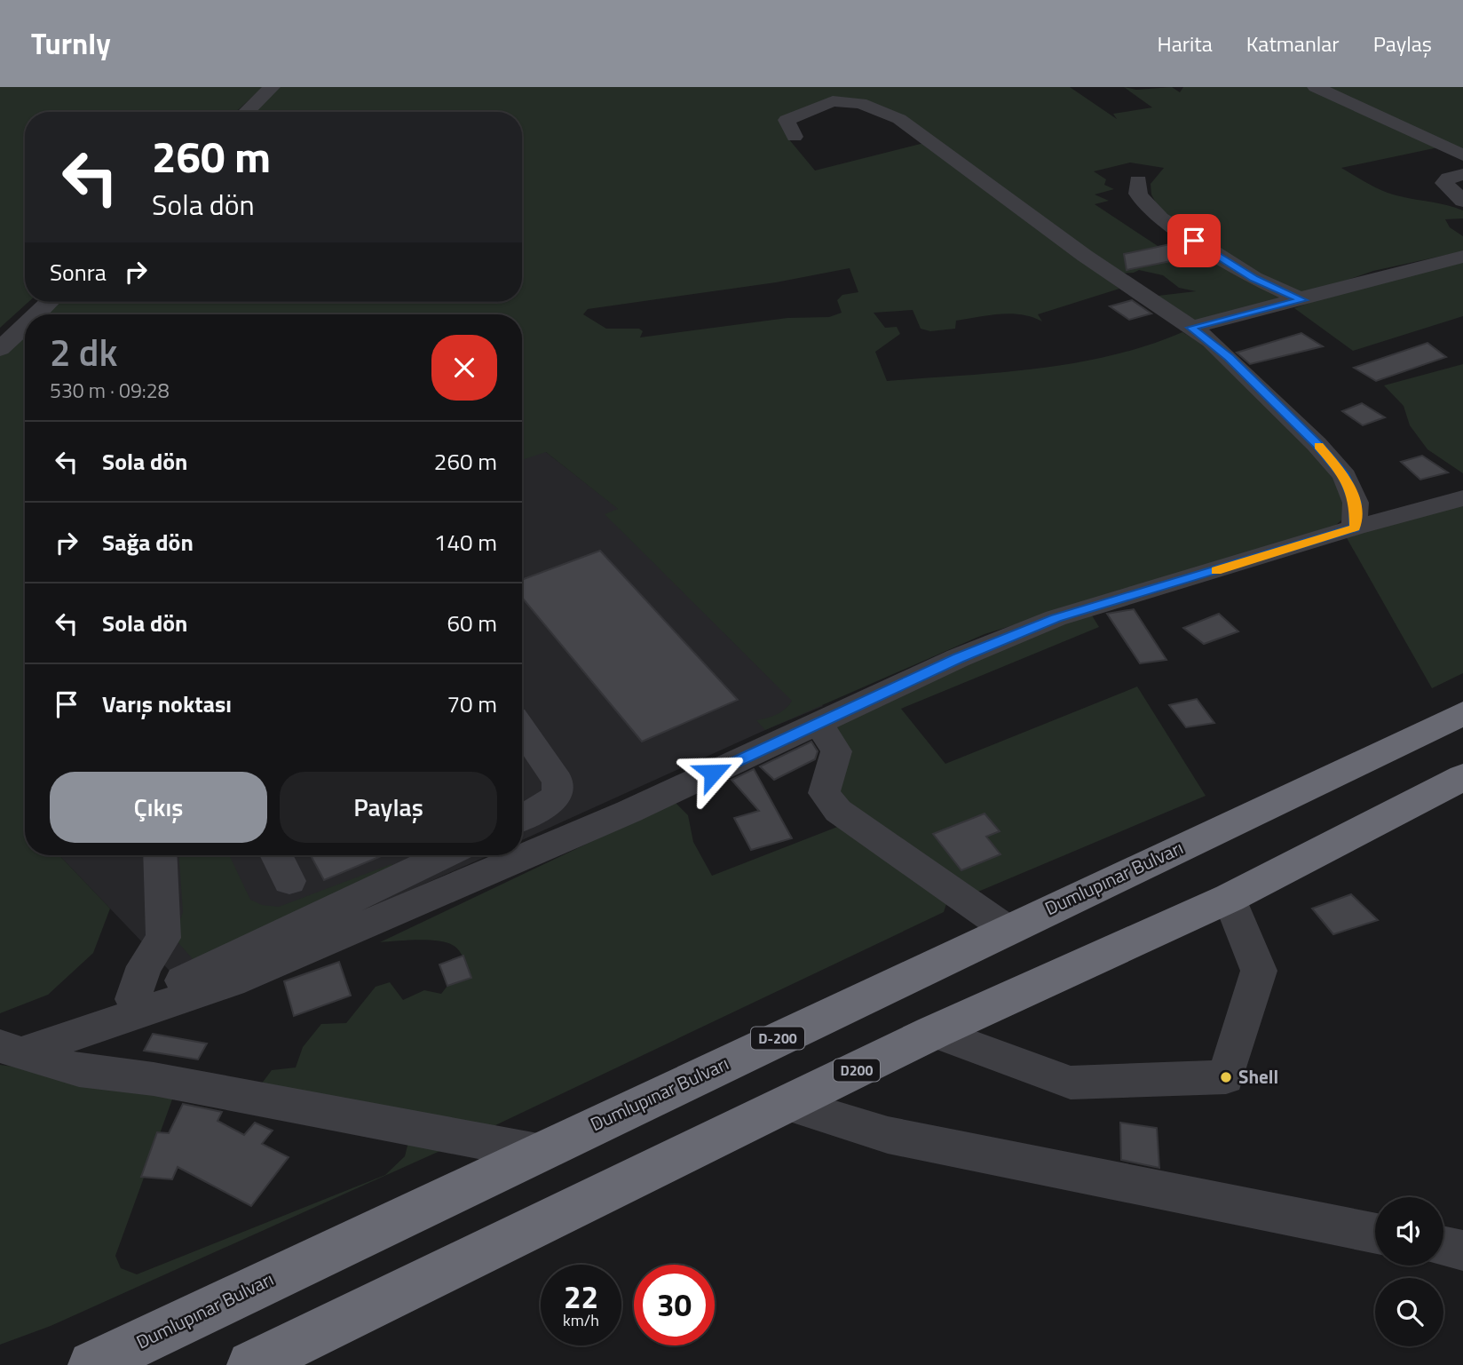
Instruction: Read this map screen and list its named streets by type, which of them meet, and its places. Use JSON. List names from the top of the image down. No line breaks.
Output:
{"streets":{"highway":["Dumlupınar Bulvarı","D-200","D200"]},"places":["Shell"],"page":{"header":"Turnly","nav":["Harita","Katmanlar","Paylaş"],"turn":["260 m","Sola dön"],"then":"Sonra","heading":["2 dk","530 m · 09:28"],"list":[{"name":"Sola dön","value":"260 m"},{"name":"Sağa dön","value":"140 m"},{"name":"Sola dön","value":"60 m"},{"name":"Varış noktası","value":"70 m"}],"buttons":["Çıkış","Paylaş"],"speed":"22 km/h","limit":"30"}}
